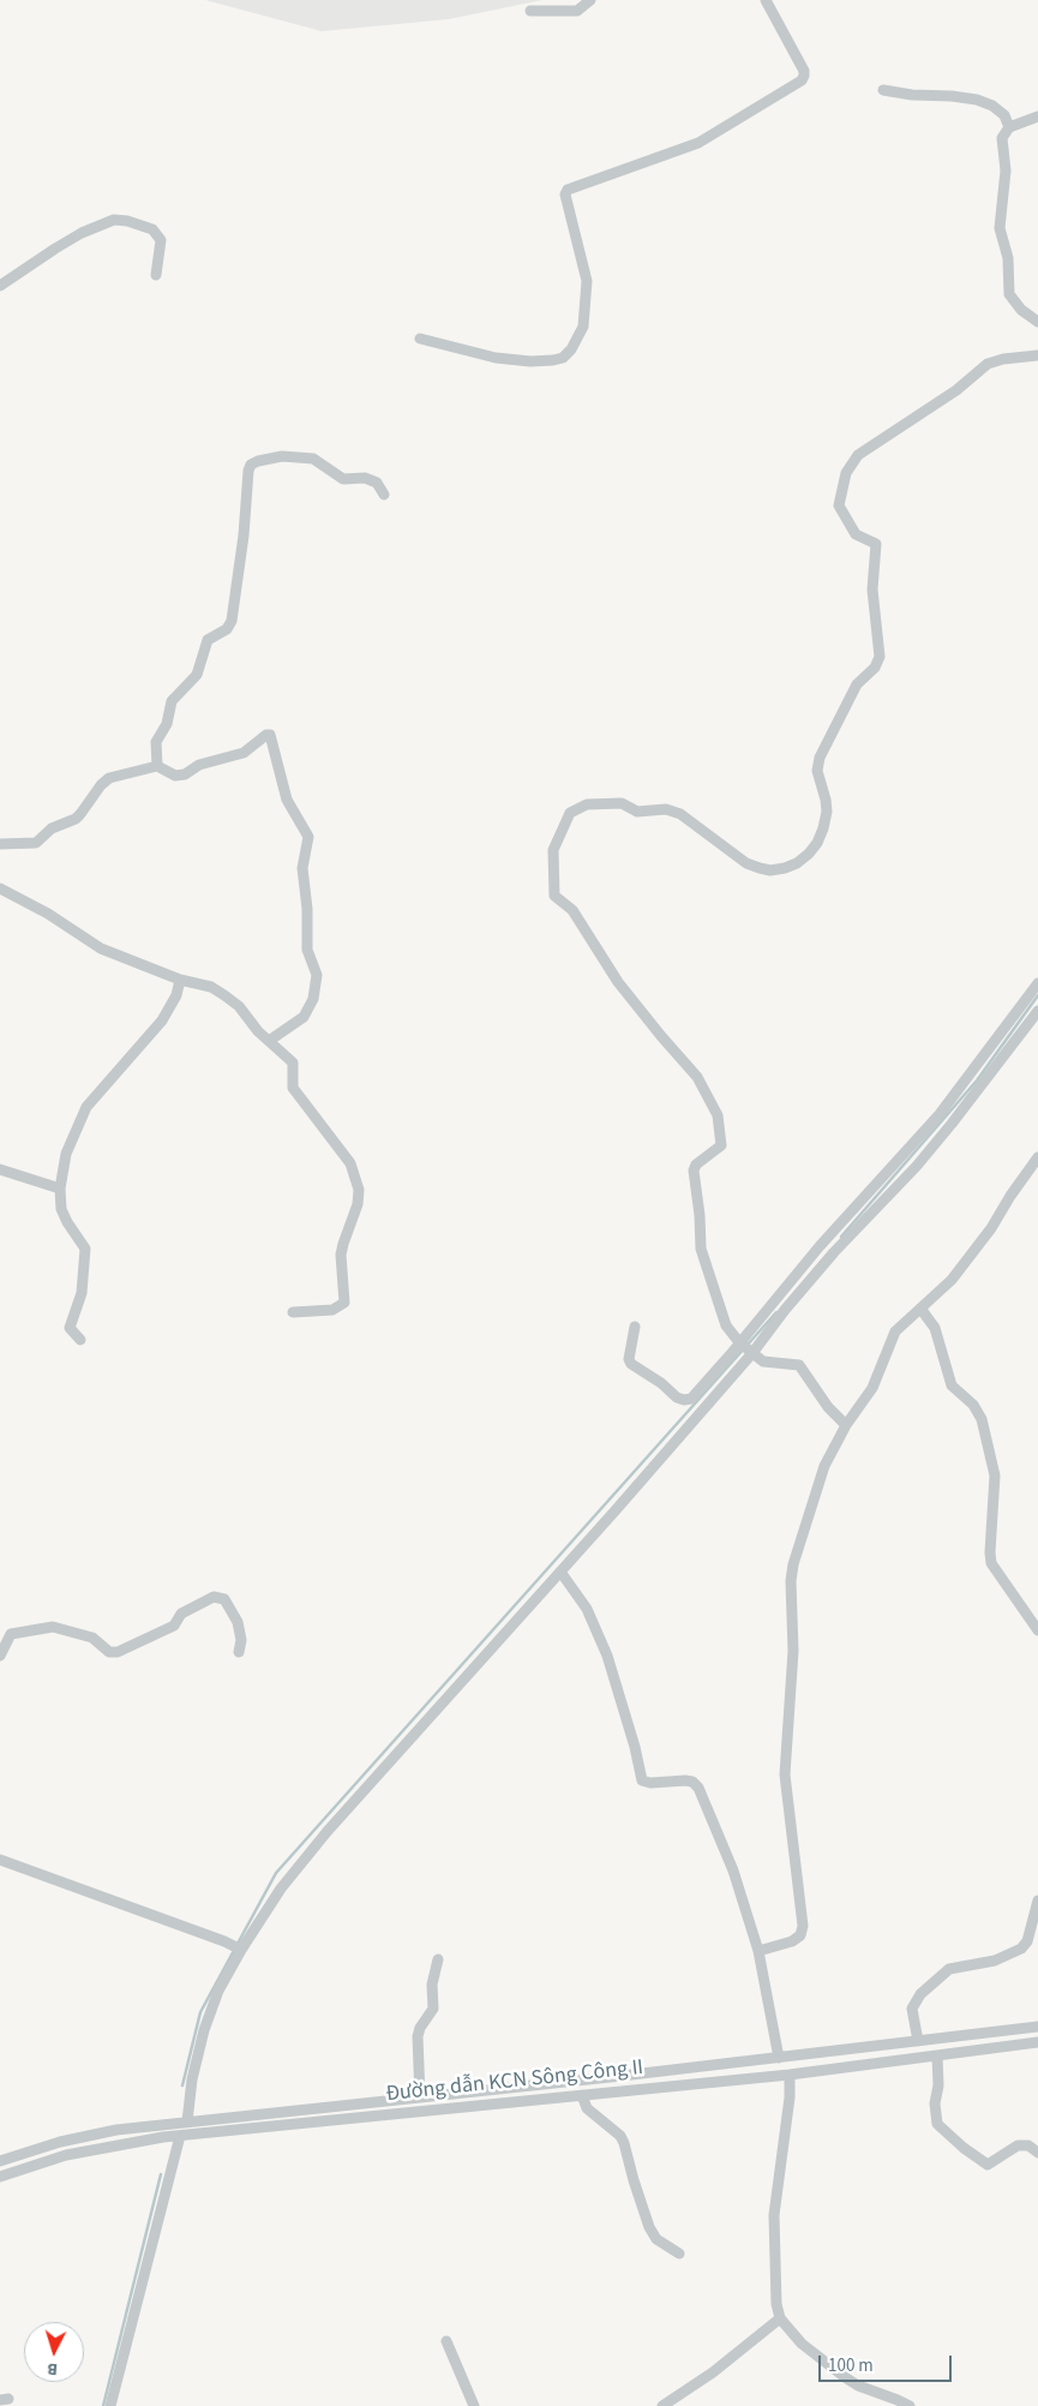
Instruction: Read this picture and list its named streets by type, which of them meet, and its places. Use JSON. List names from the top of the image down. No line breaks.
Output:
{"streets":{"street":["Đường dẫn KCN Sông Công II"]},"scale_bar":"100 m","north":"bottom"}
